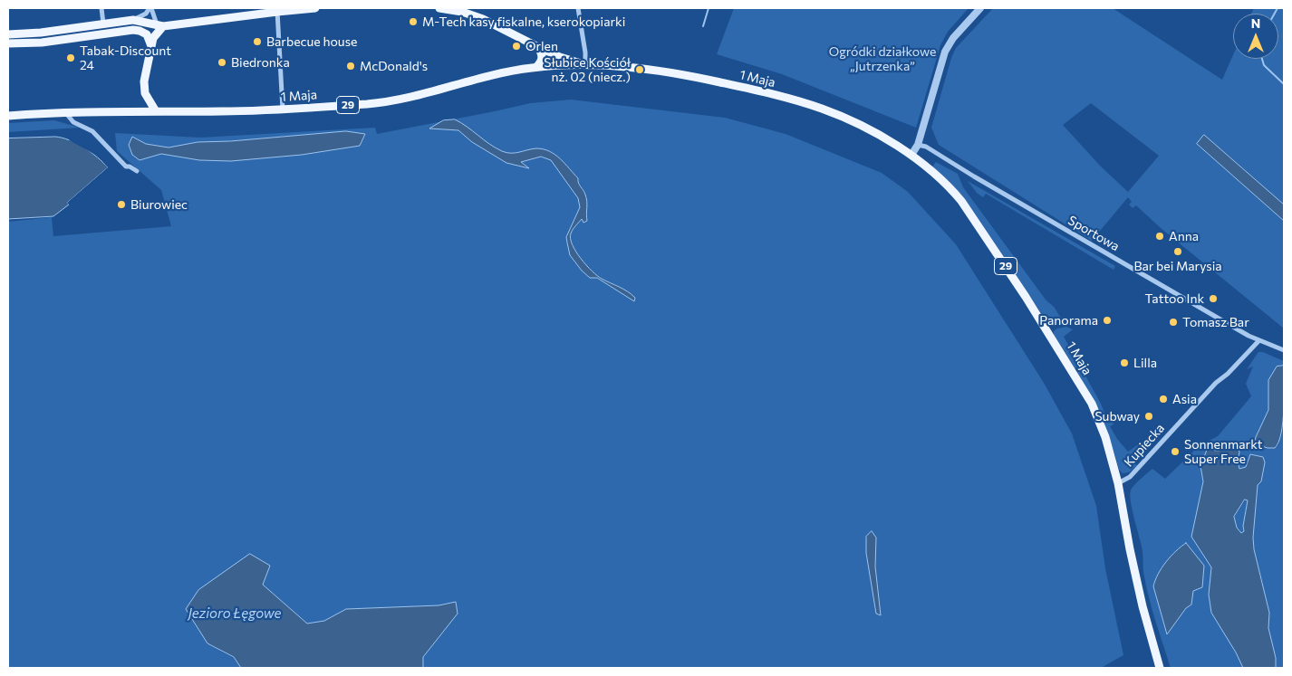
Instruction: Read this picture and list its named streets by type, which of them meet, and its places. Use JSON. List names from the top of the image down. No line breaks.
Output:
{"streets":{"main road":["1 Maja","29"],"street":["Sportowa","Kupiecka"]},"crossings":[["1 Maja","29"],["1 Maja","Kupiecka"],["Sportowa","Kupiecka"]],"water":["Jezioro Łęgowe"],"parks":["Ogródki działkowe „Jutrzenka”"],"places":["M-Tech kasy fiskalne, kserokopiarki","Barbecue house","Orlen","Tabak-Discount 24","Biedronka","McDonald's","Słubice Kościół nż. 02 (niecz.)","Biurowiec","Anna","Bar bei Marysia","Tattoo Ink","Panorama","Tomasz Bar","Lilla","Asia","Subway","Sonnenmarkt Super Free"],"north":"top"}
